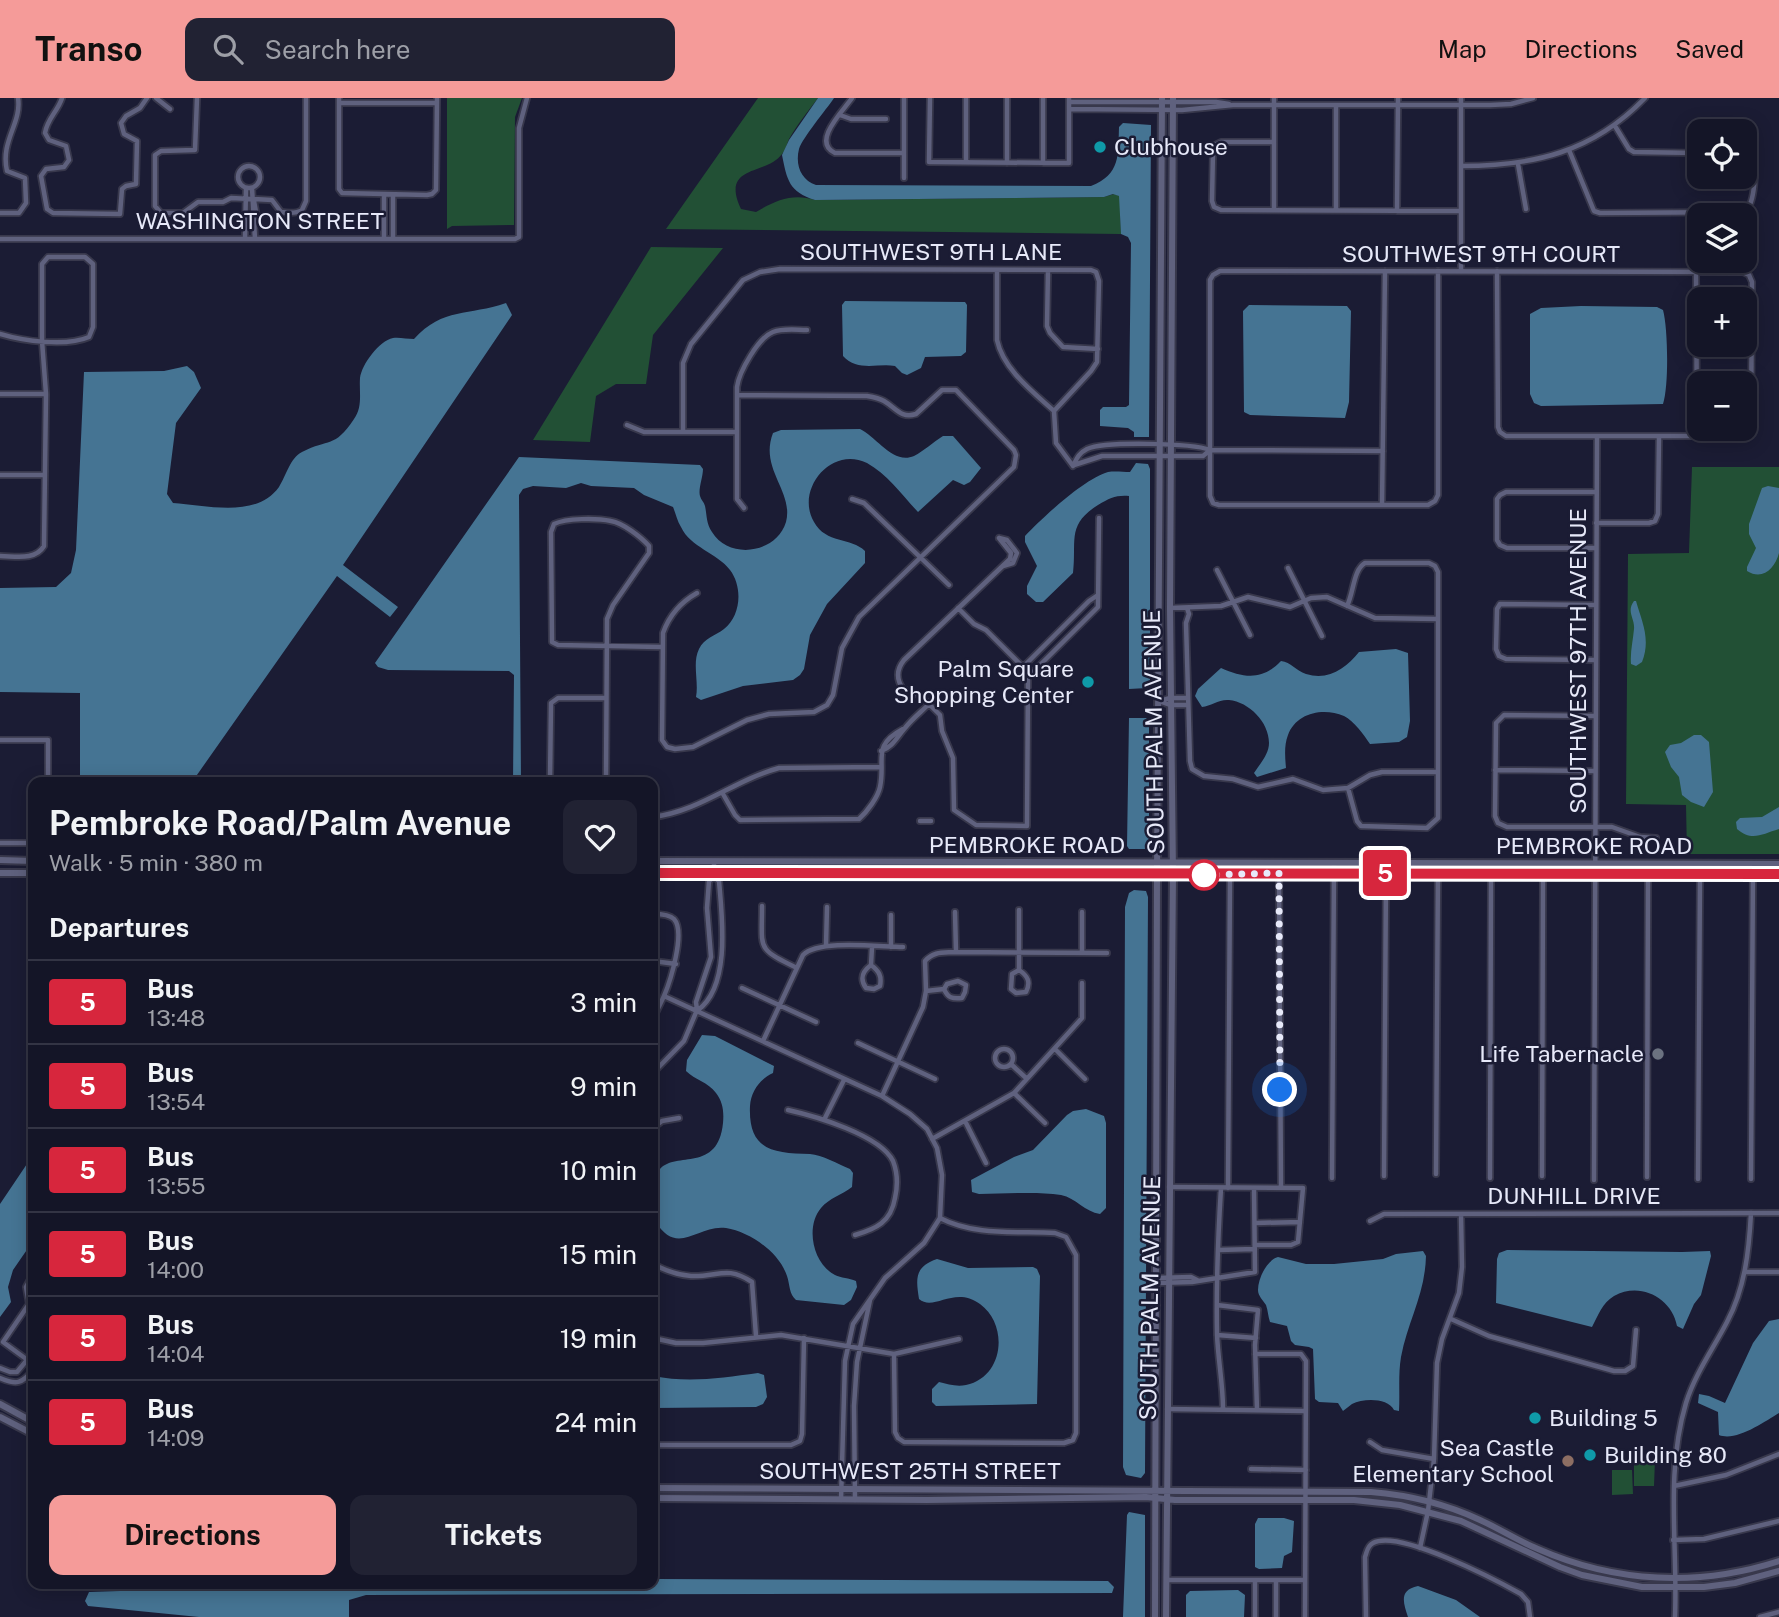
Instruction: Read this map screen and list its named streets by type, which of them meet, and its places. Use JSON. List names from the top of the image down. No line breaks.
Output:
{"streets":{"main road":["SOUTH PALM AVENUE","PEMBROKE ROAD","SOUTHWEST 25TH STREET"],"street":["WASHINGTON STREET","SOUTHWEST 9TH LANE","SOUTHWEST 9TH COURT","SOUTHWEST 97TH AVENUE","DUNHILL DRIVE"]},"crossings":[["SOUTHWEST 97TH AVENUE","PEMBROKE ROAD"],["SOUTH PALM AVENUE","PEMBROKE ROAD"],["SOUTH PALM AVENUE","SOUTHWEST 25TH STREET"]],"places":["Clubhouse","Palm Square Shopping Center","Life Tabernacle","Building 5","Building 80","Sea Castle Elementary School"],"lines":["bus line 5"],"page":{"header":"Transo","search":"Search here","nav":["Map","Directions","Saved"],"on_map":"5","map_buttons":["+","−"],"heading":[["Pembroke Road/Palm Avenue","Walk · 5 min · 380 m"],"Departures"],"list":[{"mark":"5","name":"Bus","note":"13:48","value":"3 min"},{"mark":"5","name":"Bus","note":"13:54","value":"9 min"},{"mark":"5","name":"Bus","note":"13:55","value":"10 min"},{"mark":"5","name":"Bus","note":"14:00","value":"15 min"},{"mark":"5","name":"Bus","note":"14:04","value":"19 min"},{"mark":"5","name":"Bus","note":"14:09","value":"24 min"}],"buttons":["Directions","Tickets"]}}
